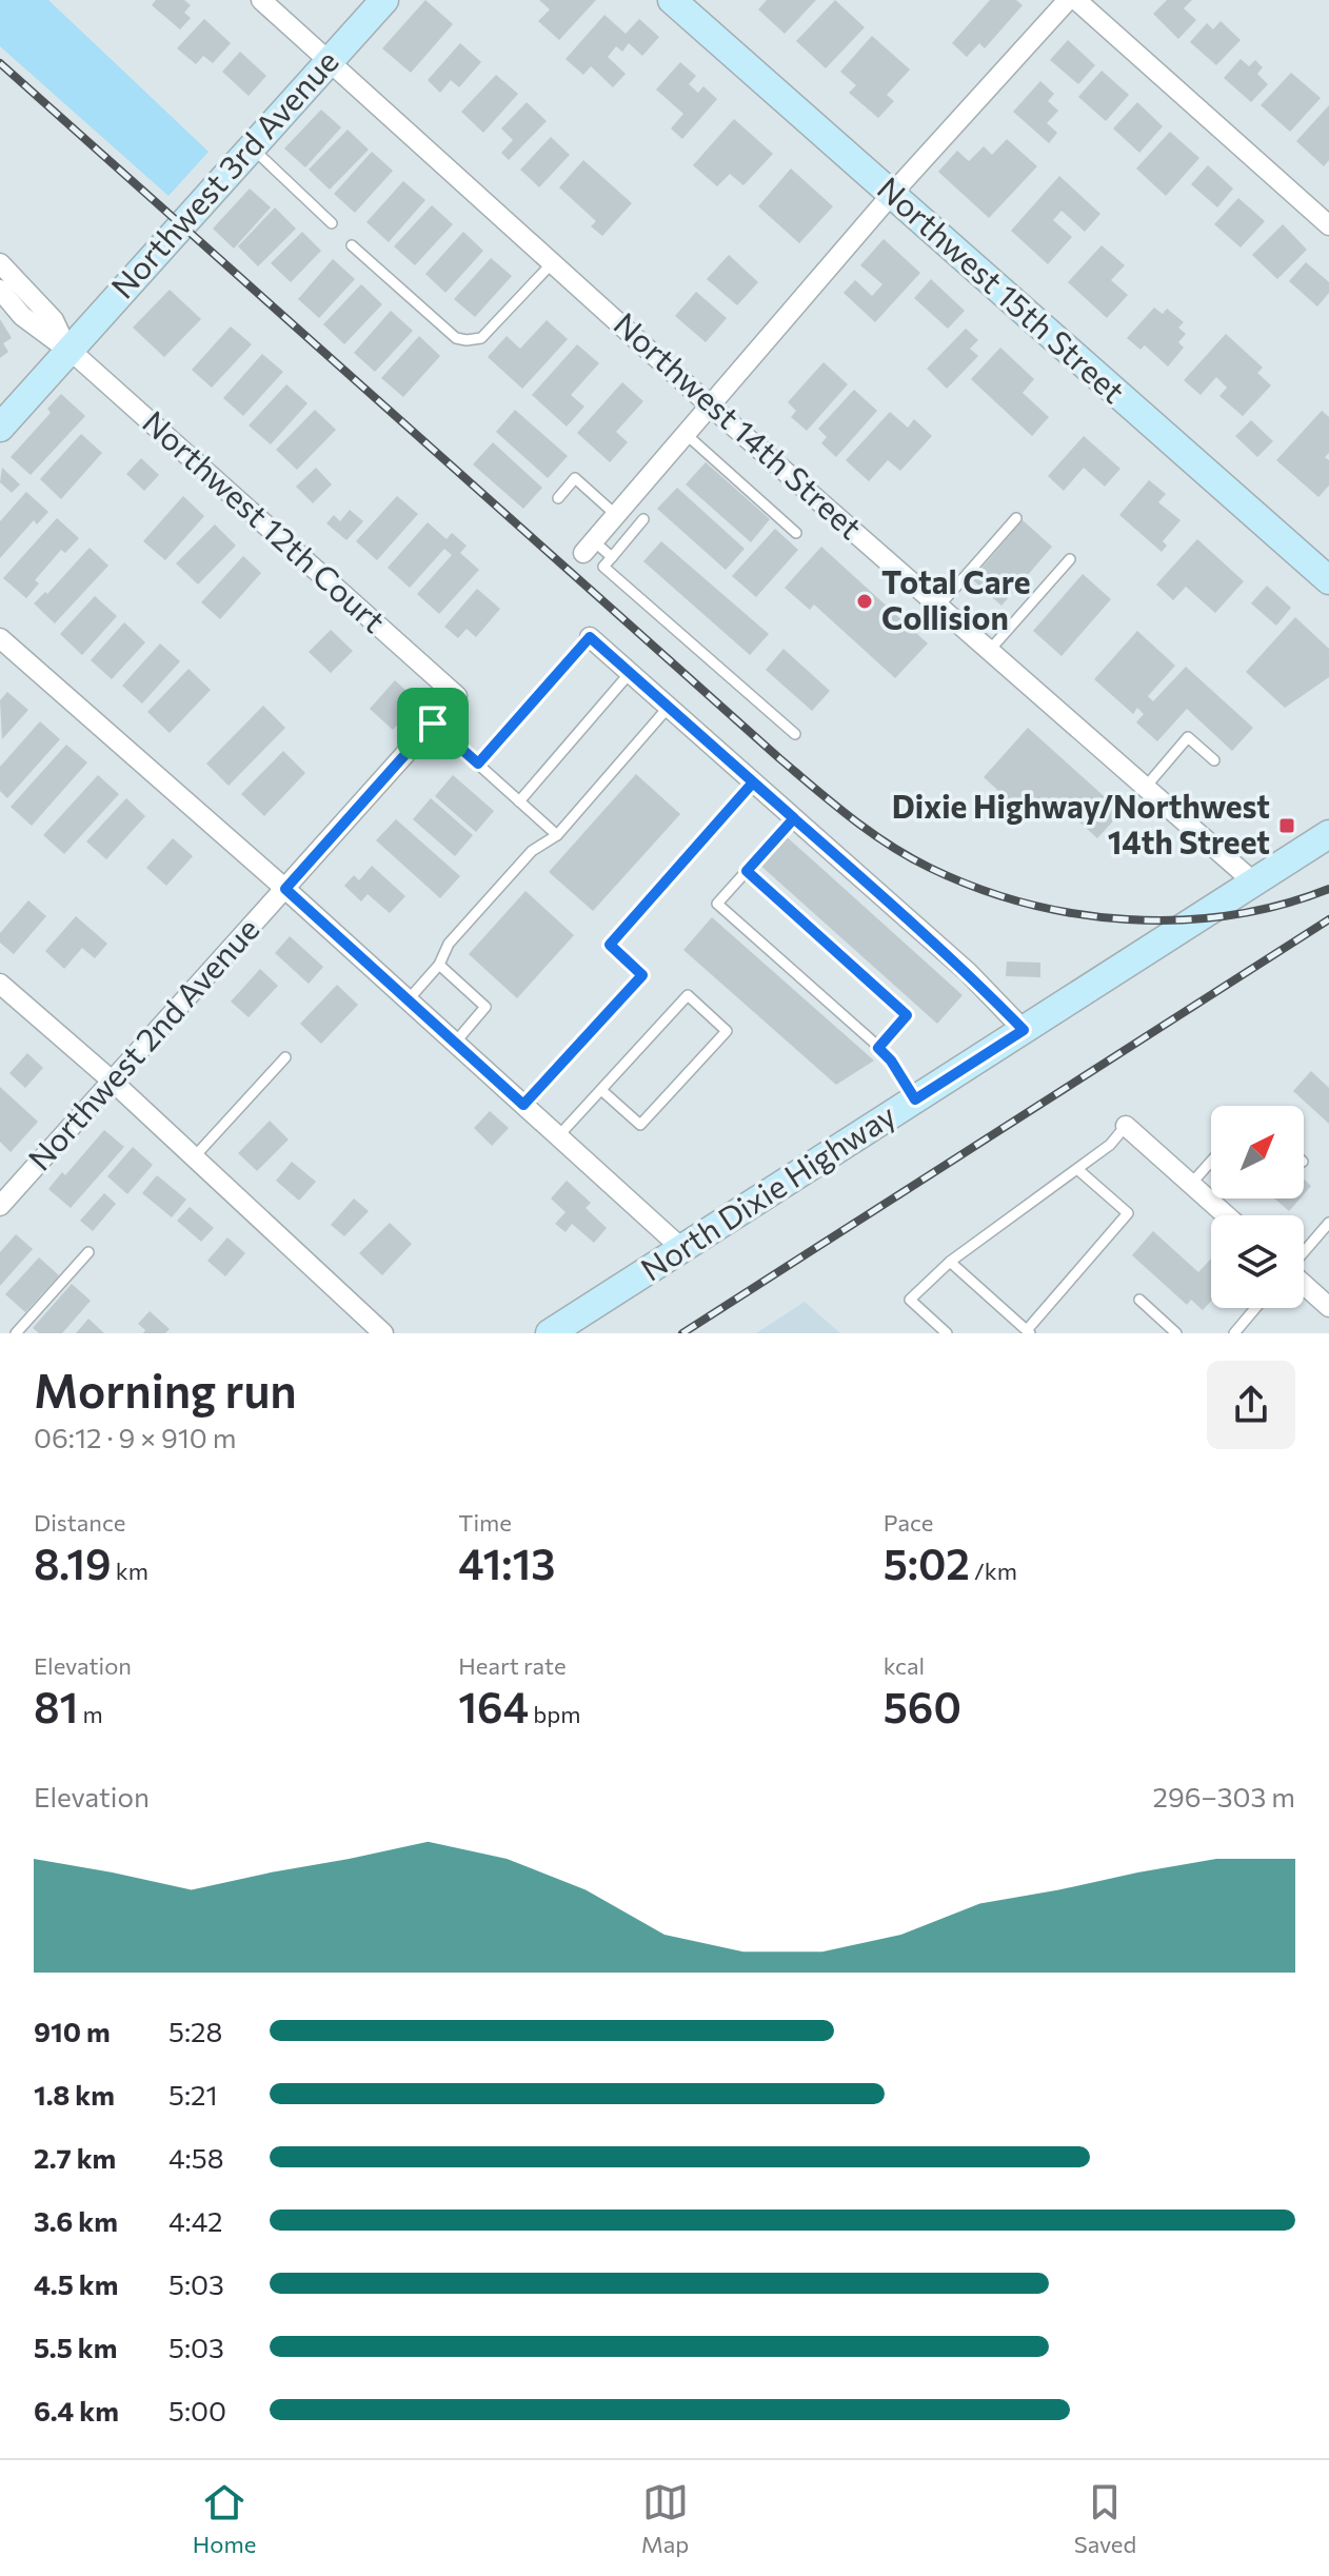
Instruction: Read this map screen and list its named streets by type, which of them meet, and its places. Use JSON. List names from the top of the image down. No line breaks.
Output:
{"streets":{"street":["Northwest 3rd Avenue","Northwest 15th Street","Northwest 14th Street","Northwest 12th Court","Northwest 2nd Avenue","North Dixie Highway"]},"crossings":[["Northwest 3rd Avenue","Northwest 14th Street"],["Northwest 3rd Avenue","Northwest 12th Court"],["Northwest 14th Street","North Dixie Highway"],["Northwest 12th Court","Northwest 2nd Avenue"]],"places":{"other":["Total Care Collision"],"transit":["Dixie Highway/Northwest 14th Street"]},"north":"top right","page":{"heading":["Morning run","06:12 · 9 × 910 m"],"stats":[["Distance","8.19 km"],["Time","41:13"],["Pace","5:02 /km"],["Elevation","81 m"],["Heart rate","164 bpm"],["kcal","560"]],"chart":["Elevation","296–303 m"],"list":[{"name":"910 m","note":"5:28"},{"name":"1.8 km","note":"5:21"},{"name":"2.7 km","note":"4:58"},{"name":"3.6 km","note":"4:42"},{"name":"4.5 km","note":"5:03"},{"name":"5.5 km","note":"5:03"},{"name":"6.4 km","note":"5:00"}],"tabs":["Home","Map","Saved"]}}
